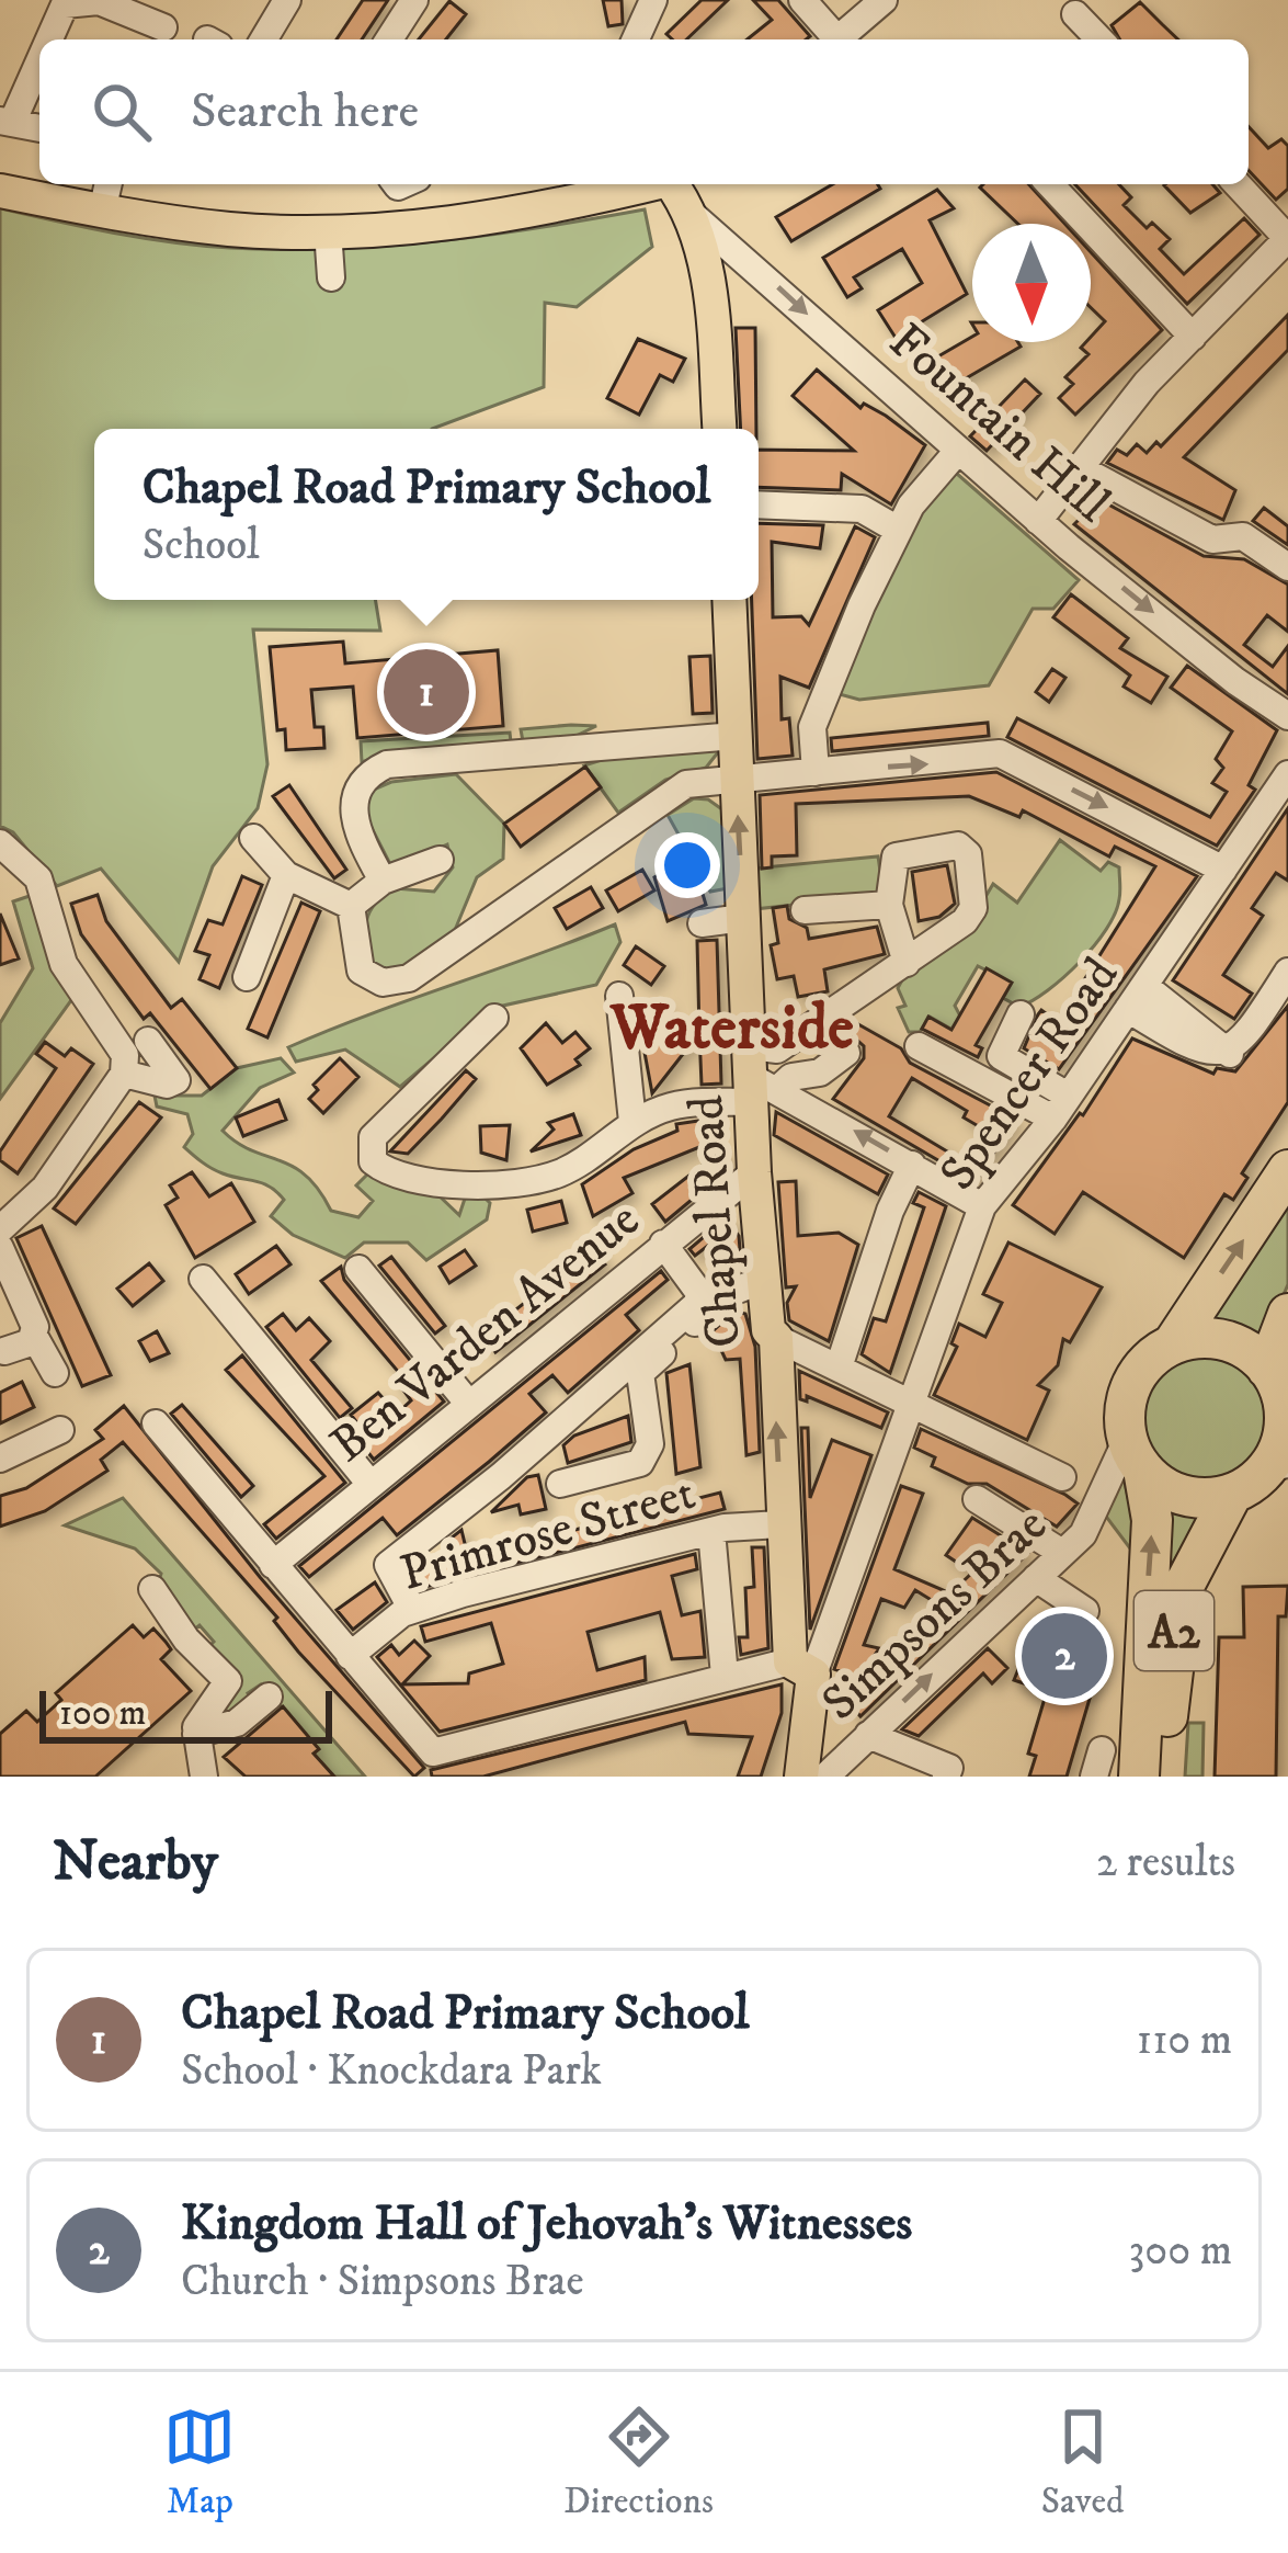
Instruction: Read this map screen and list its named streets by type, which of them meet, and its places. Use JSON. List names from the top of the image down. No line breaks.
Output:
{"streets":{"highway":["A2"],"main road":["Fountain Hill","Chapel Road"],"street":["Spencer Road","Ben Varden Avenue","Primrose Street","Simpsons Brae"]},"crossings":[["Spencer Road","Chapel Road"],["Chapel Road","Ben Varden Avenue"],["Chapel Road","Primrose Street"],["Simpsons Brae","A2"]],"one_way":["Fountain Hill","Simpsons Brae"],"districts":["Waterside"],"scale_bar":"100 m","north":"bottom","page":{"search":"Search here","popup":["Chapel Road Primary School","School"],"pins":["1","2"],"scale":"100 m","heading":["Nearby","2 results"],"list":[{"mark":"1","name":"Chapel Road Primary School","note":"School · Knockdara Park","value":"110 m"},{"mark":"2","name":"Kingdom Hall of Jehovah's Witnesses","note":"Church · Simpsons Brae","value":"300 m"}],"nav":["Map","Directions","Saved"]}}
